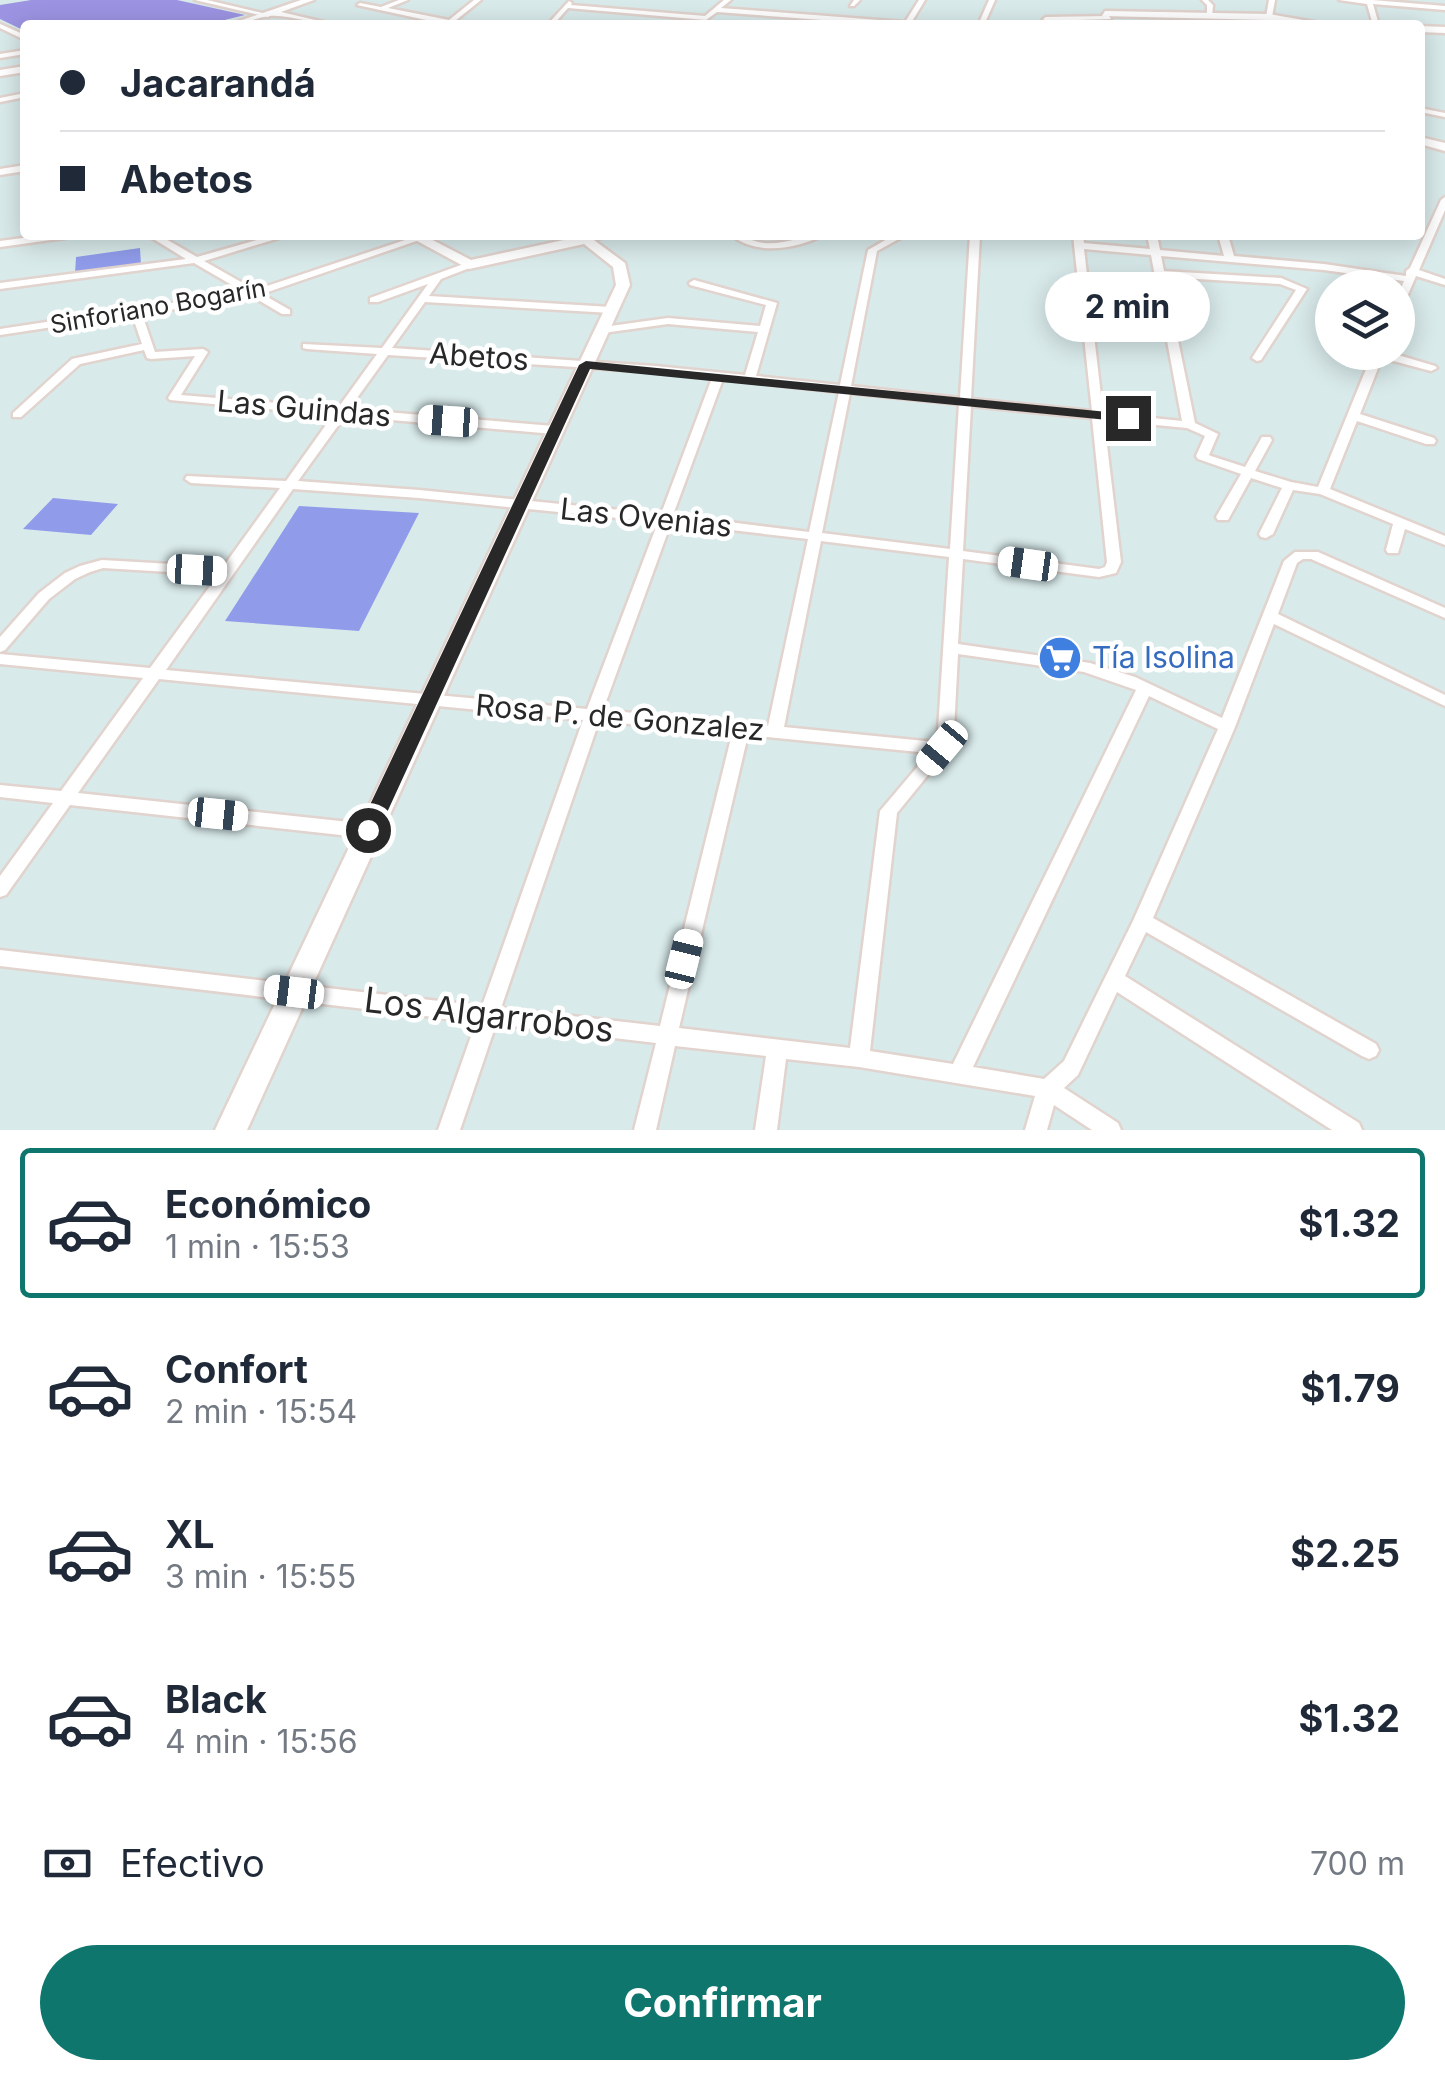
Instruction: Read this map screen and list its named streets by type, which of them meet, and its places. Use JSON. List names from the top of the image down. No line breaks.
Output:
{"streets":{"street":["Sinforiano Bogarín","Abetos","Las Guindas","Las Ovenias","Rosa P. de Gonzalez","Los Algarrobos"]},"crossings":[["Abetos","Las Ovenias"]],"places":{"supermarket":["Tía Isolina"]},"page":{"banner":["Jacarandá","Abetos"],"bubble":"2 min","list":[{"name":"Económico","note":"1 min · 15:53","value":"$1.32"},{"name":"Confort","note":"2 min · 15:54","value":"$1.79"},{"name":"XL","note":"3 min · 15:55","value":"$2.25"},{"name":"Black","note":"4 min · 15:56","value":"$1.32"}],"pay":["Efectivo","700 m"],"buttons":"Confirmar"}}
